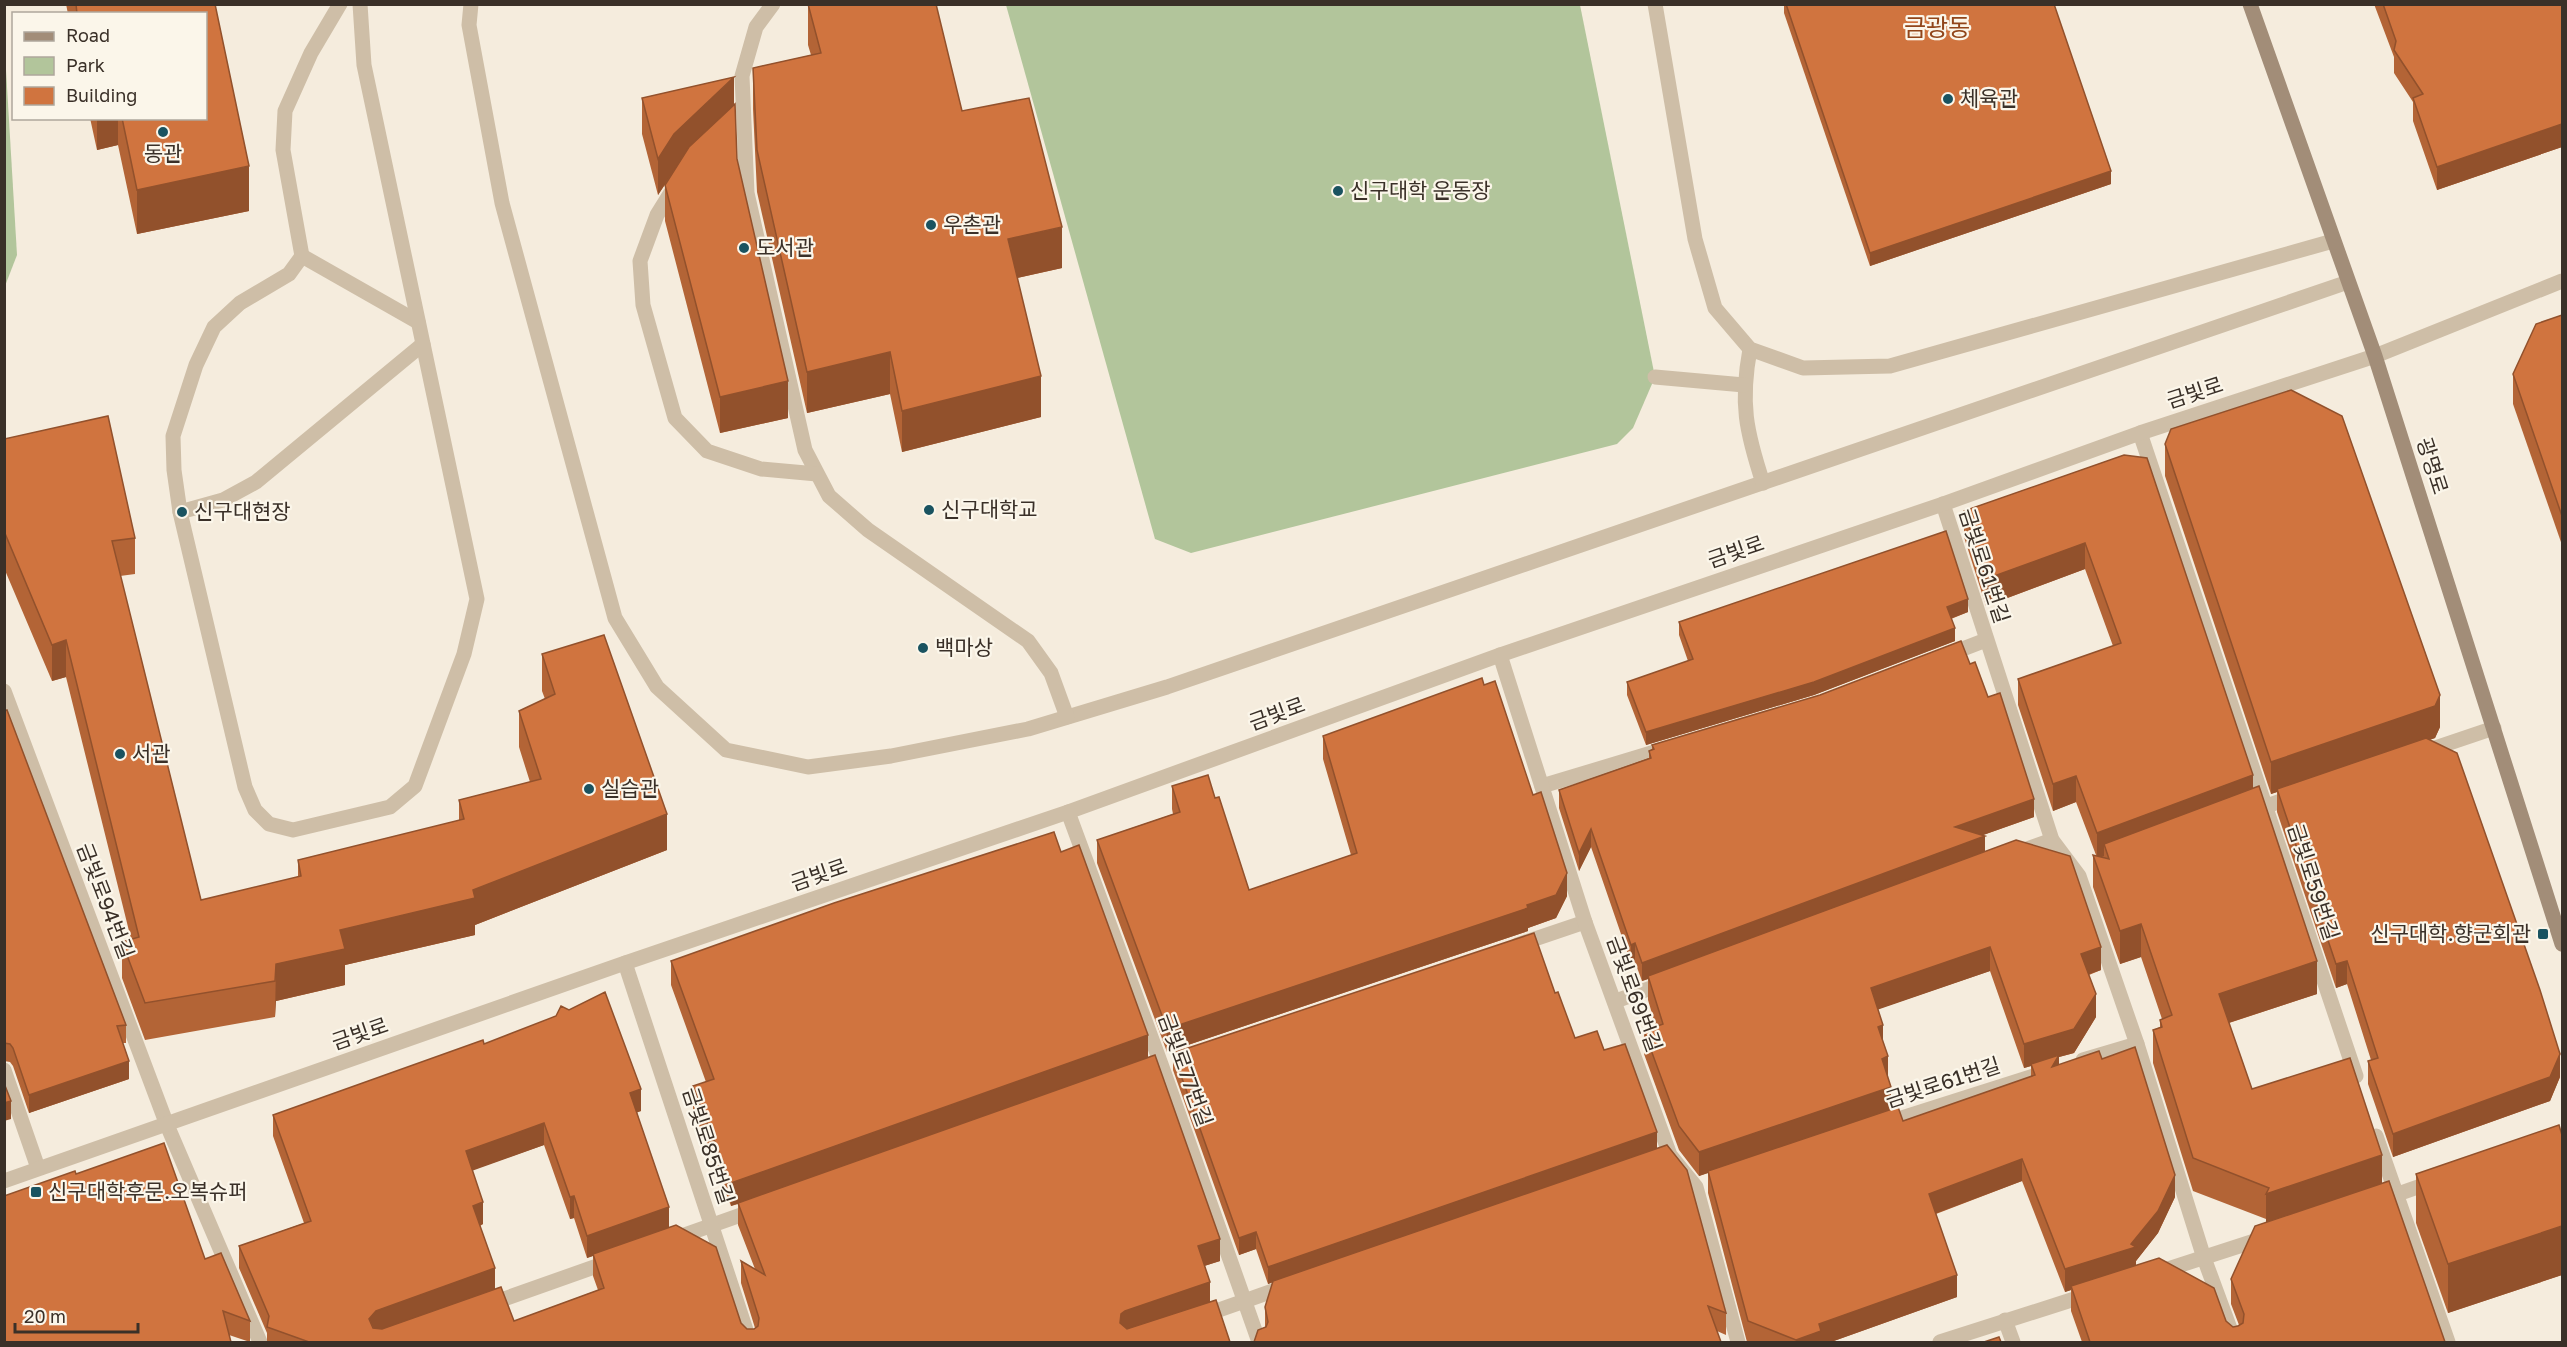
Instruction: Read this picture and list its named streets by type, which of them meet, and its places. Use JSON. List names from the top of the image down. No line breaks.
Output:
{"streets":{"main road":["광명로"],"street":["금빛로","금빛로61번길","금빛로59번길","금빛로94번길","금빛로69번길","금빛로77번길","금빛로85번길"]},"crossings":[["금빛로","광명로"],["금빛로","금빛로61번길"],["금빛로","금빛로59번길"],["금빛로","금빛로94번길"],["금빛로","금빛로69번길"],["금빛로","금빛로77번길"],["금빛로","금빛로85번길"]],"districts":["금광동"],"places":{"other":["체육관","동관","신구대학 운동장","우촌관","도서관","신구대학교","신구대현장","백마상","서관","실습관"],"transit":["신구대학.향군회관","신구대학후문.오복슈퍼"]},"legend":["Road","Park","Building"],"scale_bar":"20 m"}
